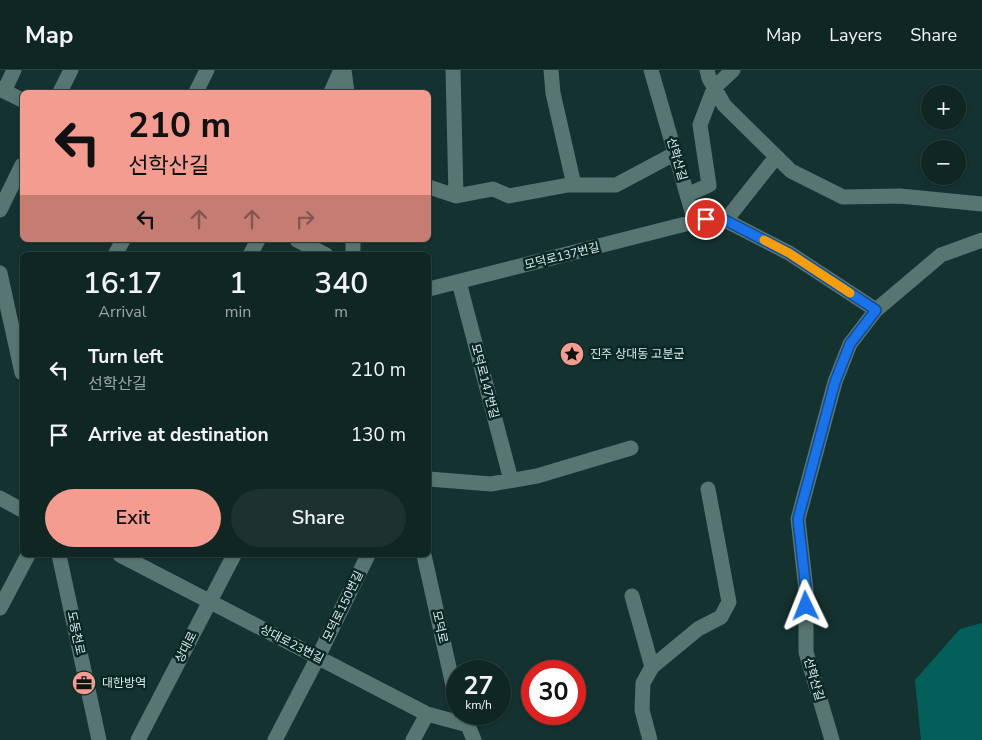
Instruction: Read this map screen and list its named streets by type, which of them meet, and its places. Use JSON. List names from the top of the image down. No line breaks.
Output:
{"streets":{"street":["선학산길","모덕로137번길","모덕로147번길","모덕로150번길","모덕로","도동천로","상대로23번길","상대로"]},"crossings":[["선학산길","모덕로137번길"],["모덕로137번길","모덕로147번길"],["모덕로150번길","상대로23번길"],["상대로23번길","상대로"]],"places":{"place":["진주 상대동 고분군"],"office":["대한방역"]},"page":{"header":"Map","nav":["Map","Layers","Share"],"map_buttons":["+","−"],"turn":["210 m","선학산길"],"eta":["16:17","Arrival","1","min","340","m"],"list":[{"name":"Turn left","note":"선학산길","value":"210 m"},{"name":"Arrive at destination","value":"130 m"}],"buttons":["Exit","Share"],"speed":"27 km/h","limit":"30"}}
